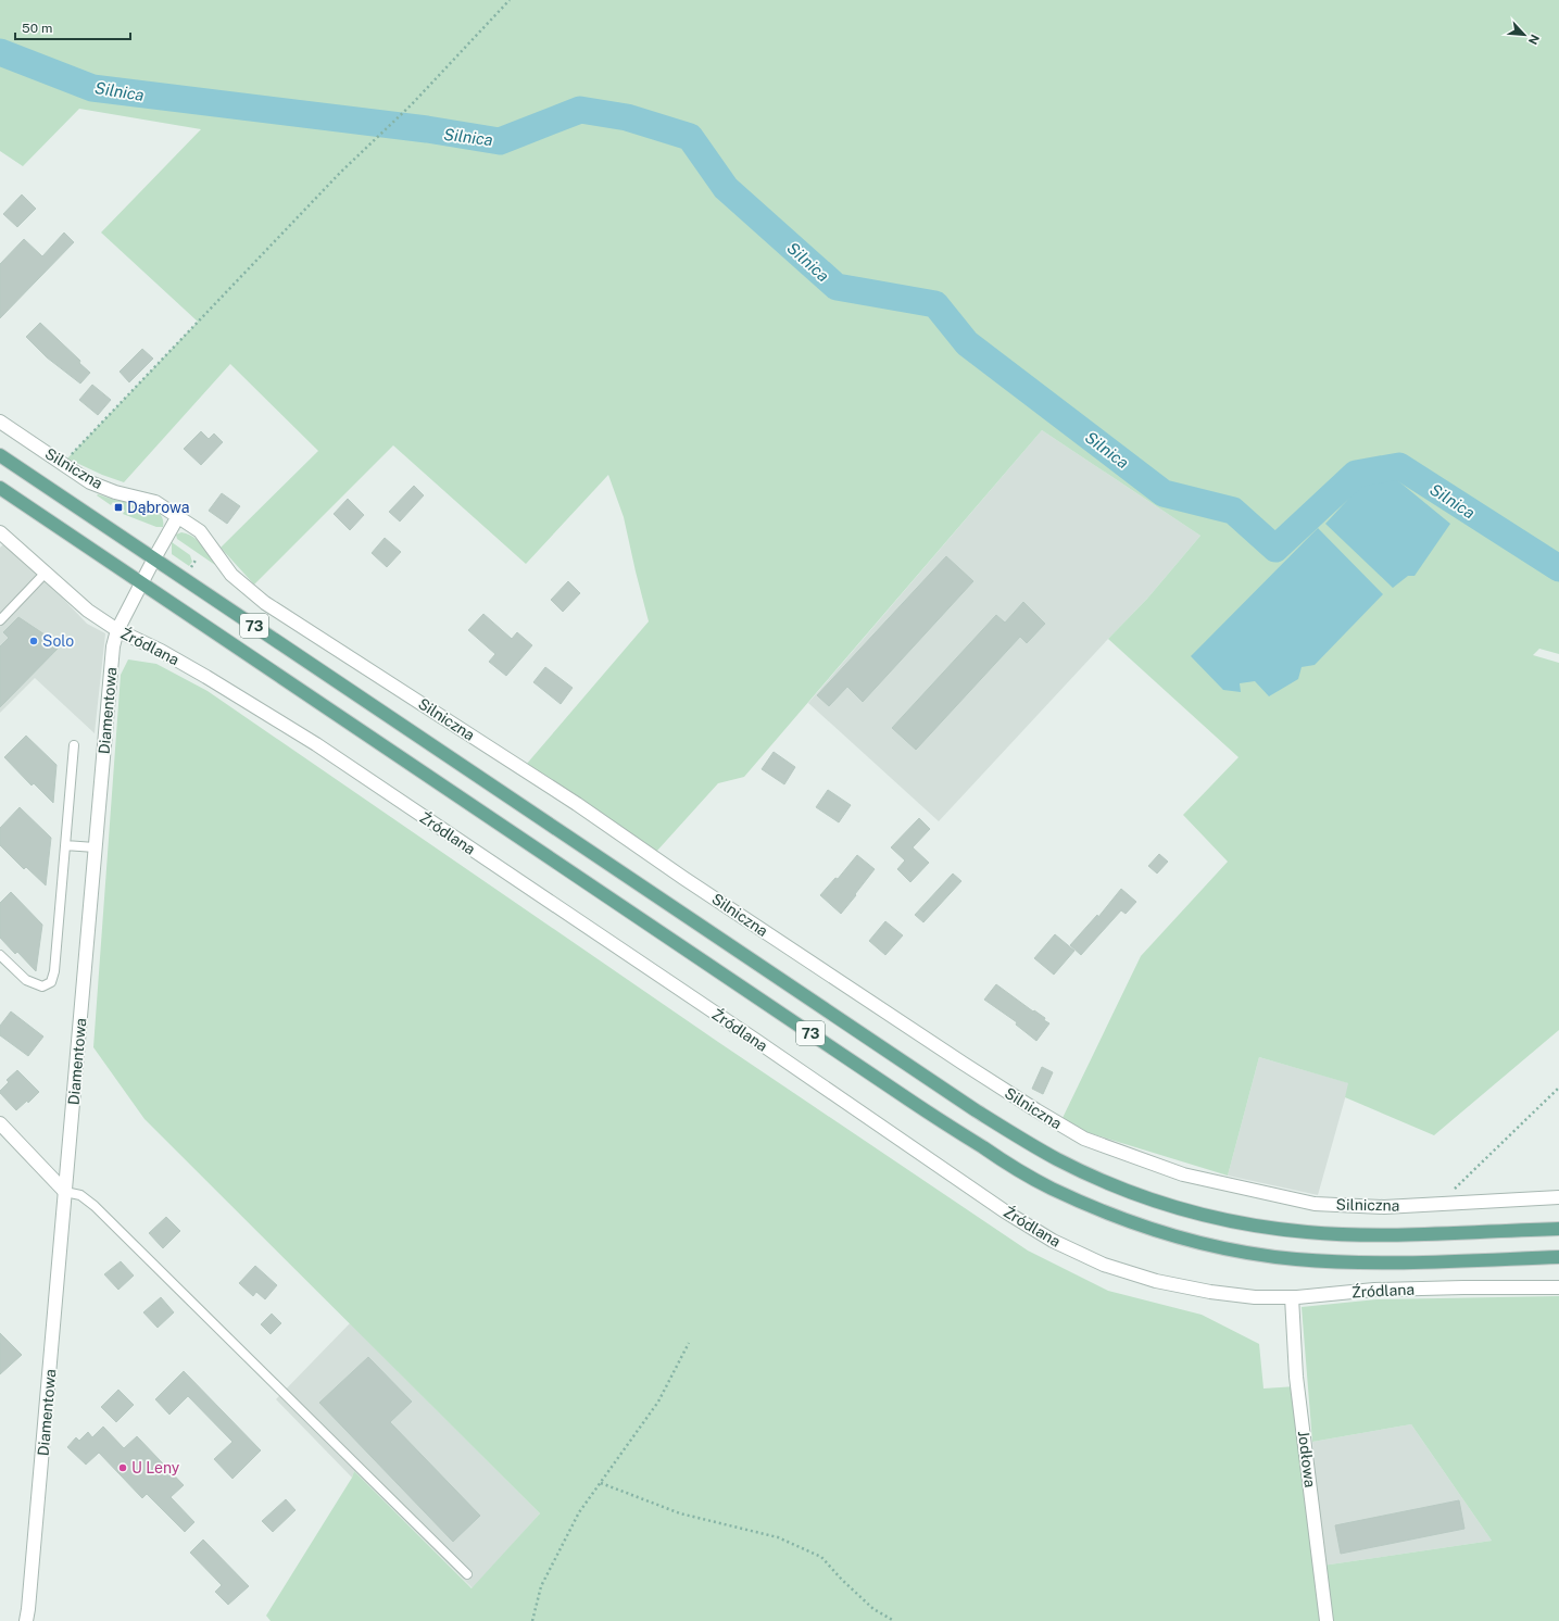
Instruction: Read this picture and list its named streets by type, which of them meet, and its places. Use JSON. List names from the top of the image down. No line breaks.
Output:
{"streets":{"main road":["73"],"street":["Silniczna","Źródlana","Diamentowa","Jodłowa"]},"crossings":[["Silniczna","Diamentowa"],["73","Diamentowa"],["Źródlana","Diamentowa"],["Źródlana","Jodłowa"]],"water":["Silnica"],"places":{"transit":["Dąbrowa"],"other":["Solo","U Leny"]},"scale_bar":"50 m","north":"bottom right"}
